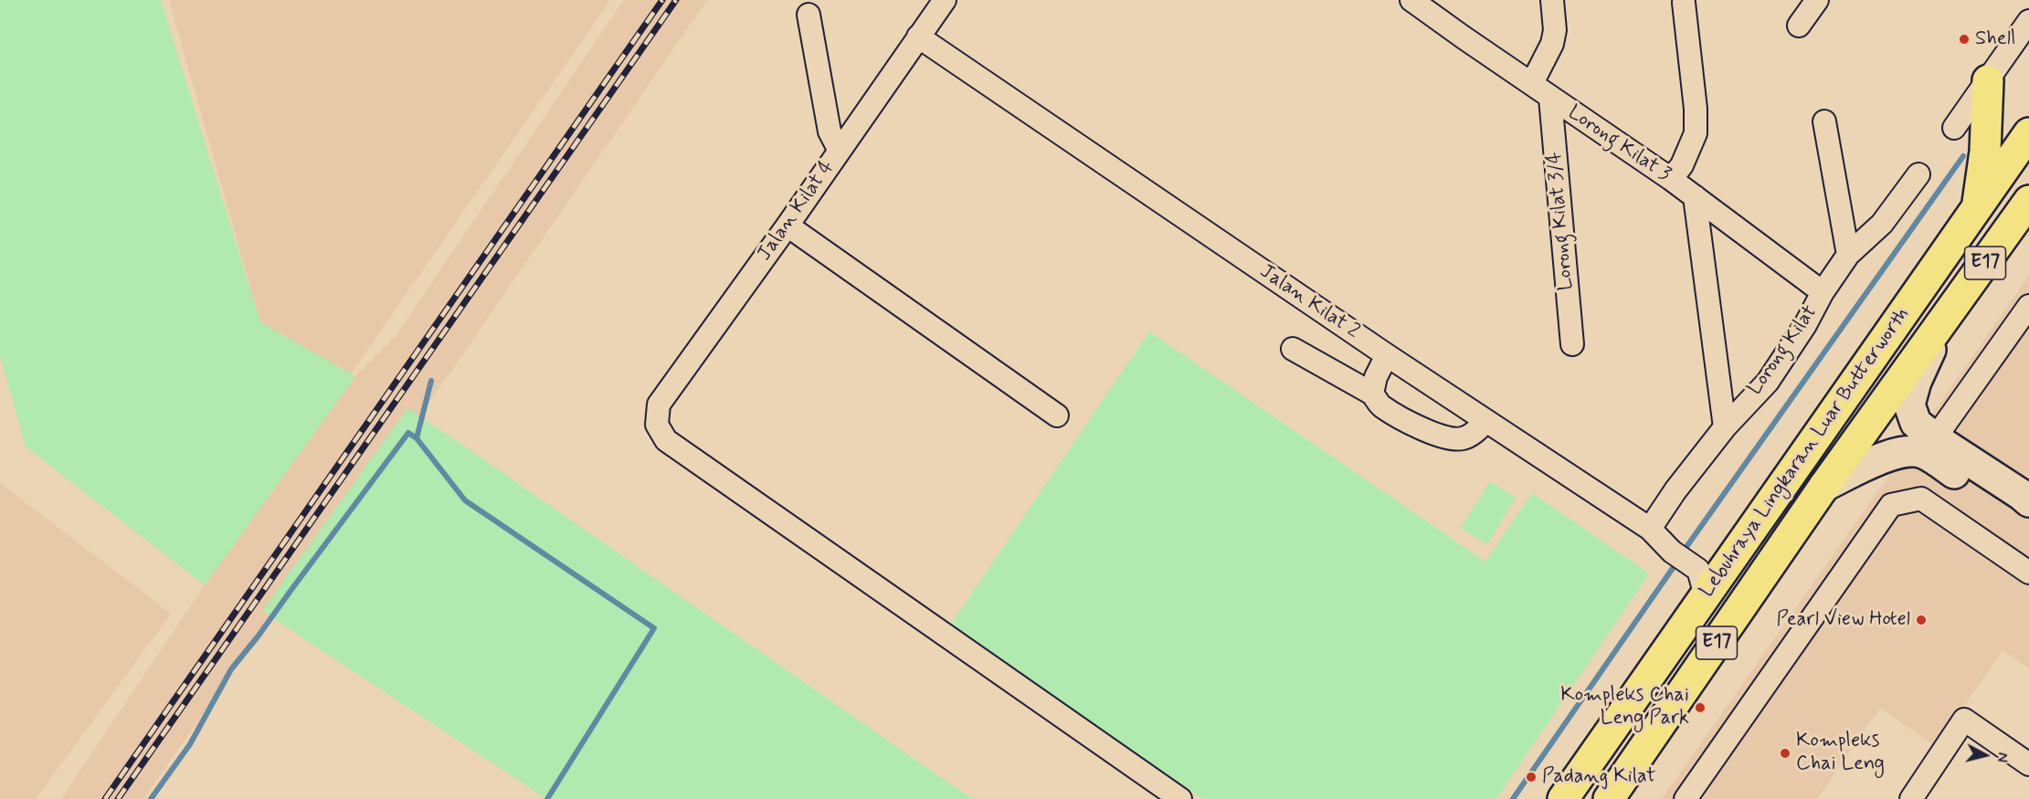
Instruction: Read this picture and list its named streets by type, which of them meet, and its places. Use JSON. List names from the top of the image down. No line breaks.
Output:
{"streets":{"highway":["E17","Lebuhraya Lingkaran Luar Butterworth"],"street":["Lorong Kilat 3","Jalan Kilat 4","Lorong Kilat 3/4","Jalan Kilat 2","Lorong Kilat"]},"crossings":[["Lorong Kilat 3","Lorong Kilat 3/4"],["Lorong Kilat 3","Lorong Kilat"],["Jalan Kilat 4","Jalan Kilat 2"],["Jalan Kilat 2","Lorong Kilat"],["Jalan Kilat 2","Lebuhraya Lingkaran Luar Butterworth"]],"places":["Shell","Pearl View Hotel","Kompleks Chai Leng Park","Kompleks Chai Leng","Padang Kilat"],"north":"right"}
